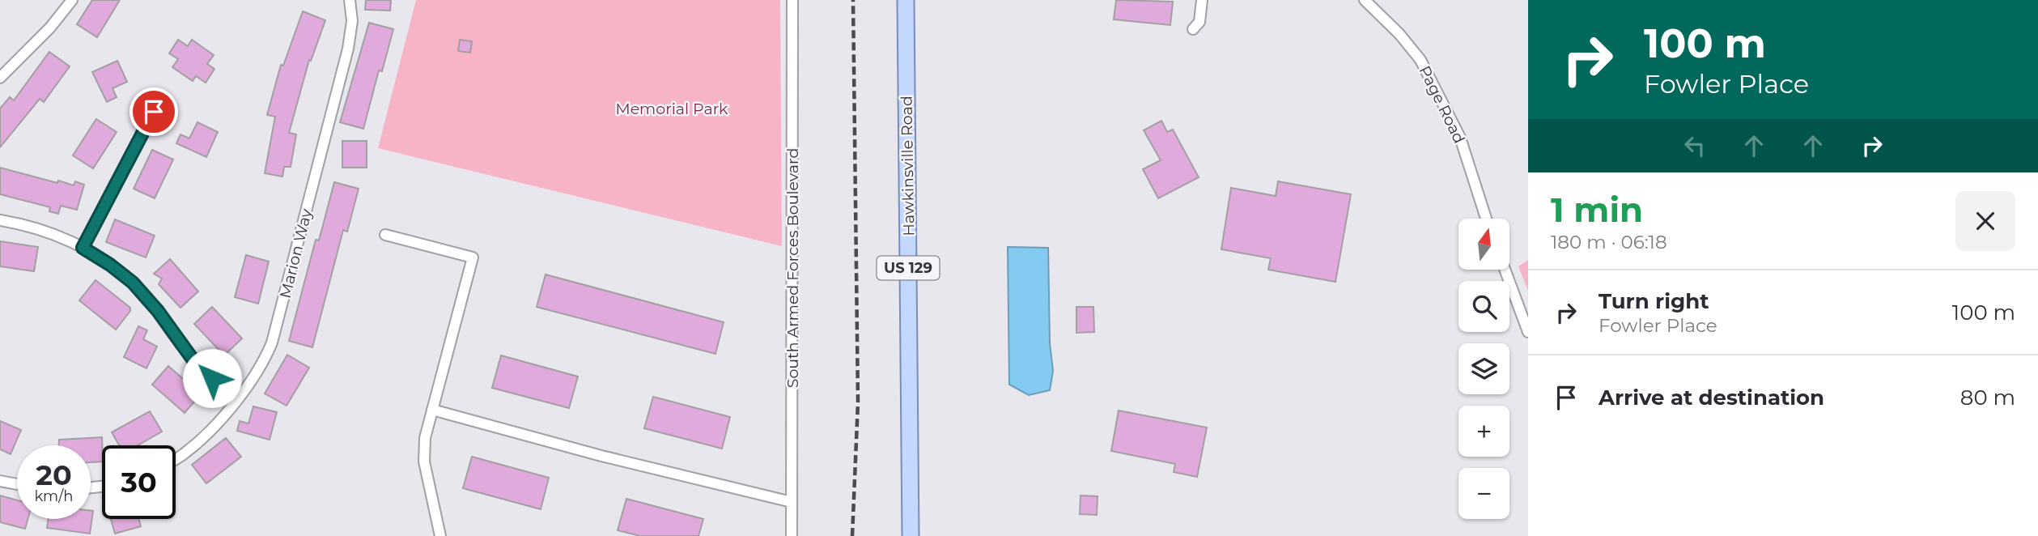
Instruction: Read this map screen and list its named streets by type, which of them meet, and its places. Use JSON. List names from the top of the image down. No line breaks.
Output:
{"streets":{"main road":["Hawkinsville Road","US 129"],"street":["Page Road","Marion Way","South Armed Forces Boulevard"]},"parks":["Memorial Park"],"north":"top","page":{"turn":["100 m","Fowler Place"],"heading":["1 min","180 m · 06:18"],"map_buttons":["+","−"],"list":[{"name":"Turn right","note":"Fowler Place","value":"100 m"},{"name":"Arrive at destination","value":"80 m"}],"speed":"20 km/h","limit":"30"}}
